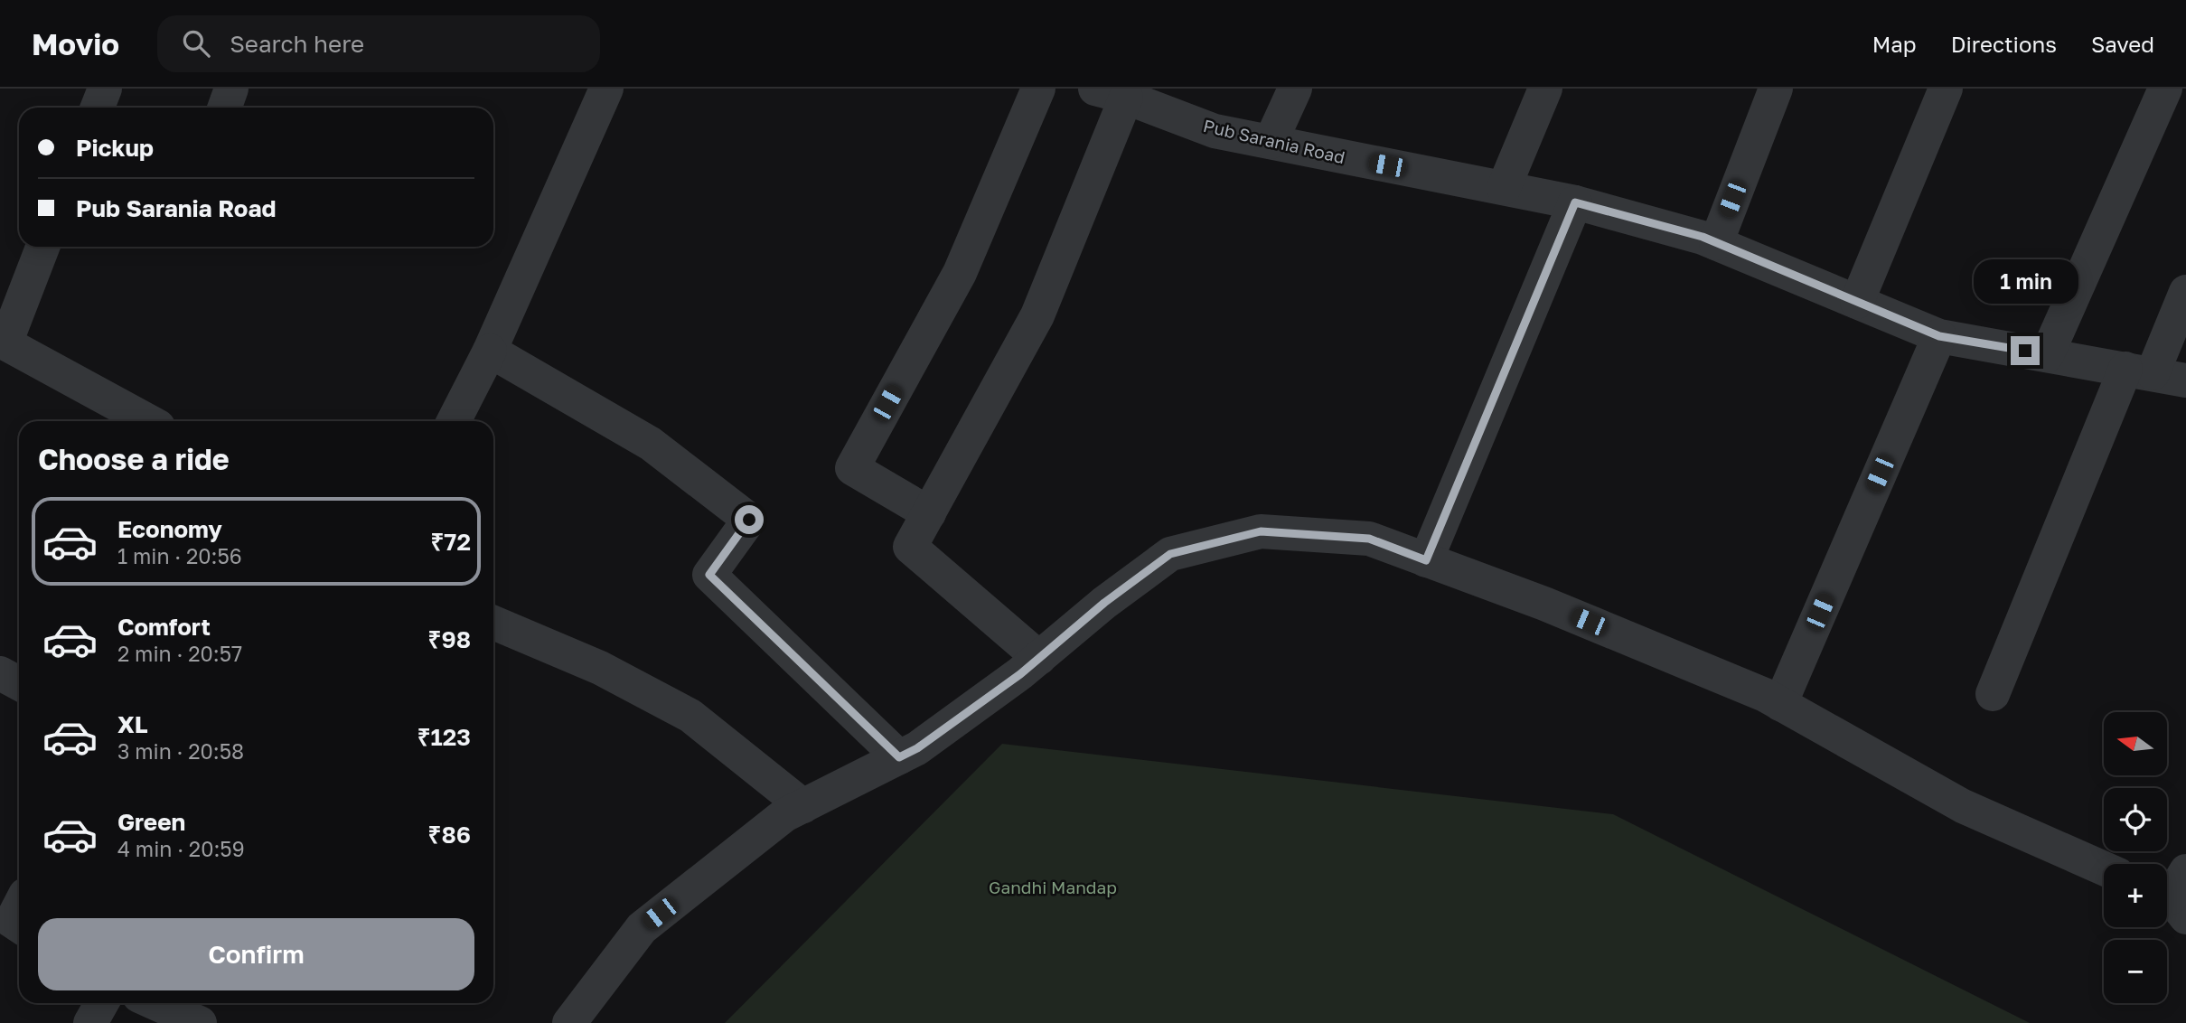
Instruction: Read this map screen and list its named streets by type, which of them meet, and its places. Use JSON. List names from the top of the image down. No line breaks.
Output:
{"streets":{"street":["Pub Sarania Road"]},"parks":["Gandhi Mandap"],"north":"left","page":{"header":"Movio","search":"Search here","nav":["Map","Directions","Saved"],"banner":["Pickup","Pub Sarania Road"],"bubble":"1 min","heading":"Choose a ride","list":[{"name":"Economy","note":"1 min · 20:56","value":"₹72"},{"name":"Comfort","note":"2 min · 20:57","value":"₹98"},{"name":"XL","note":"3 min · 20:58","value":"₹123"},{"name":"Green","note":"4 min · 20:59","value":"₹86"}],"map_buttons":["+","−"],"buttons":"Confirm"}}
